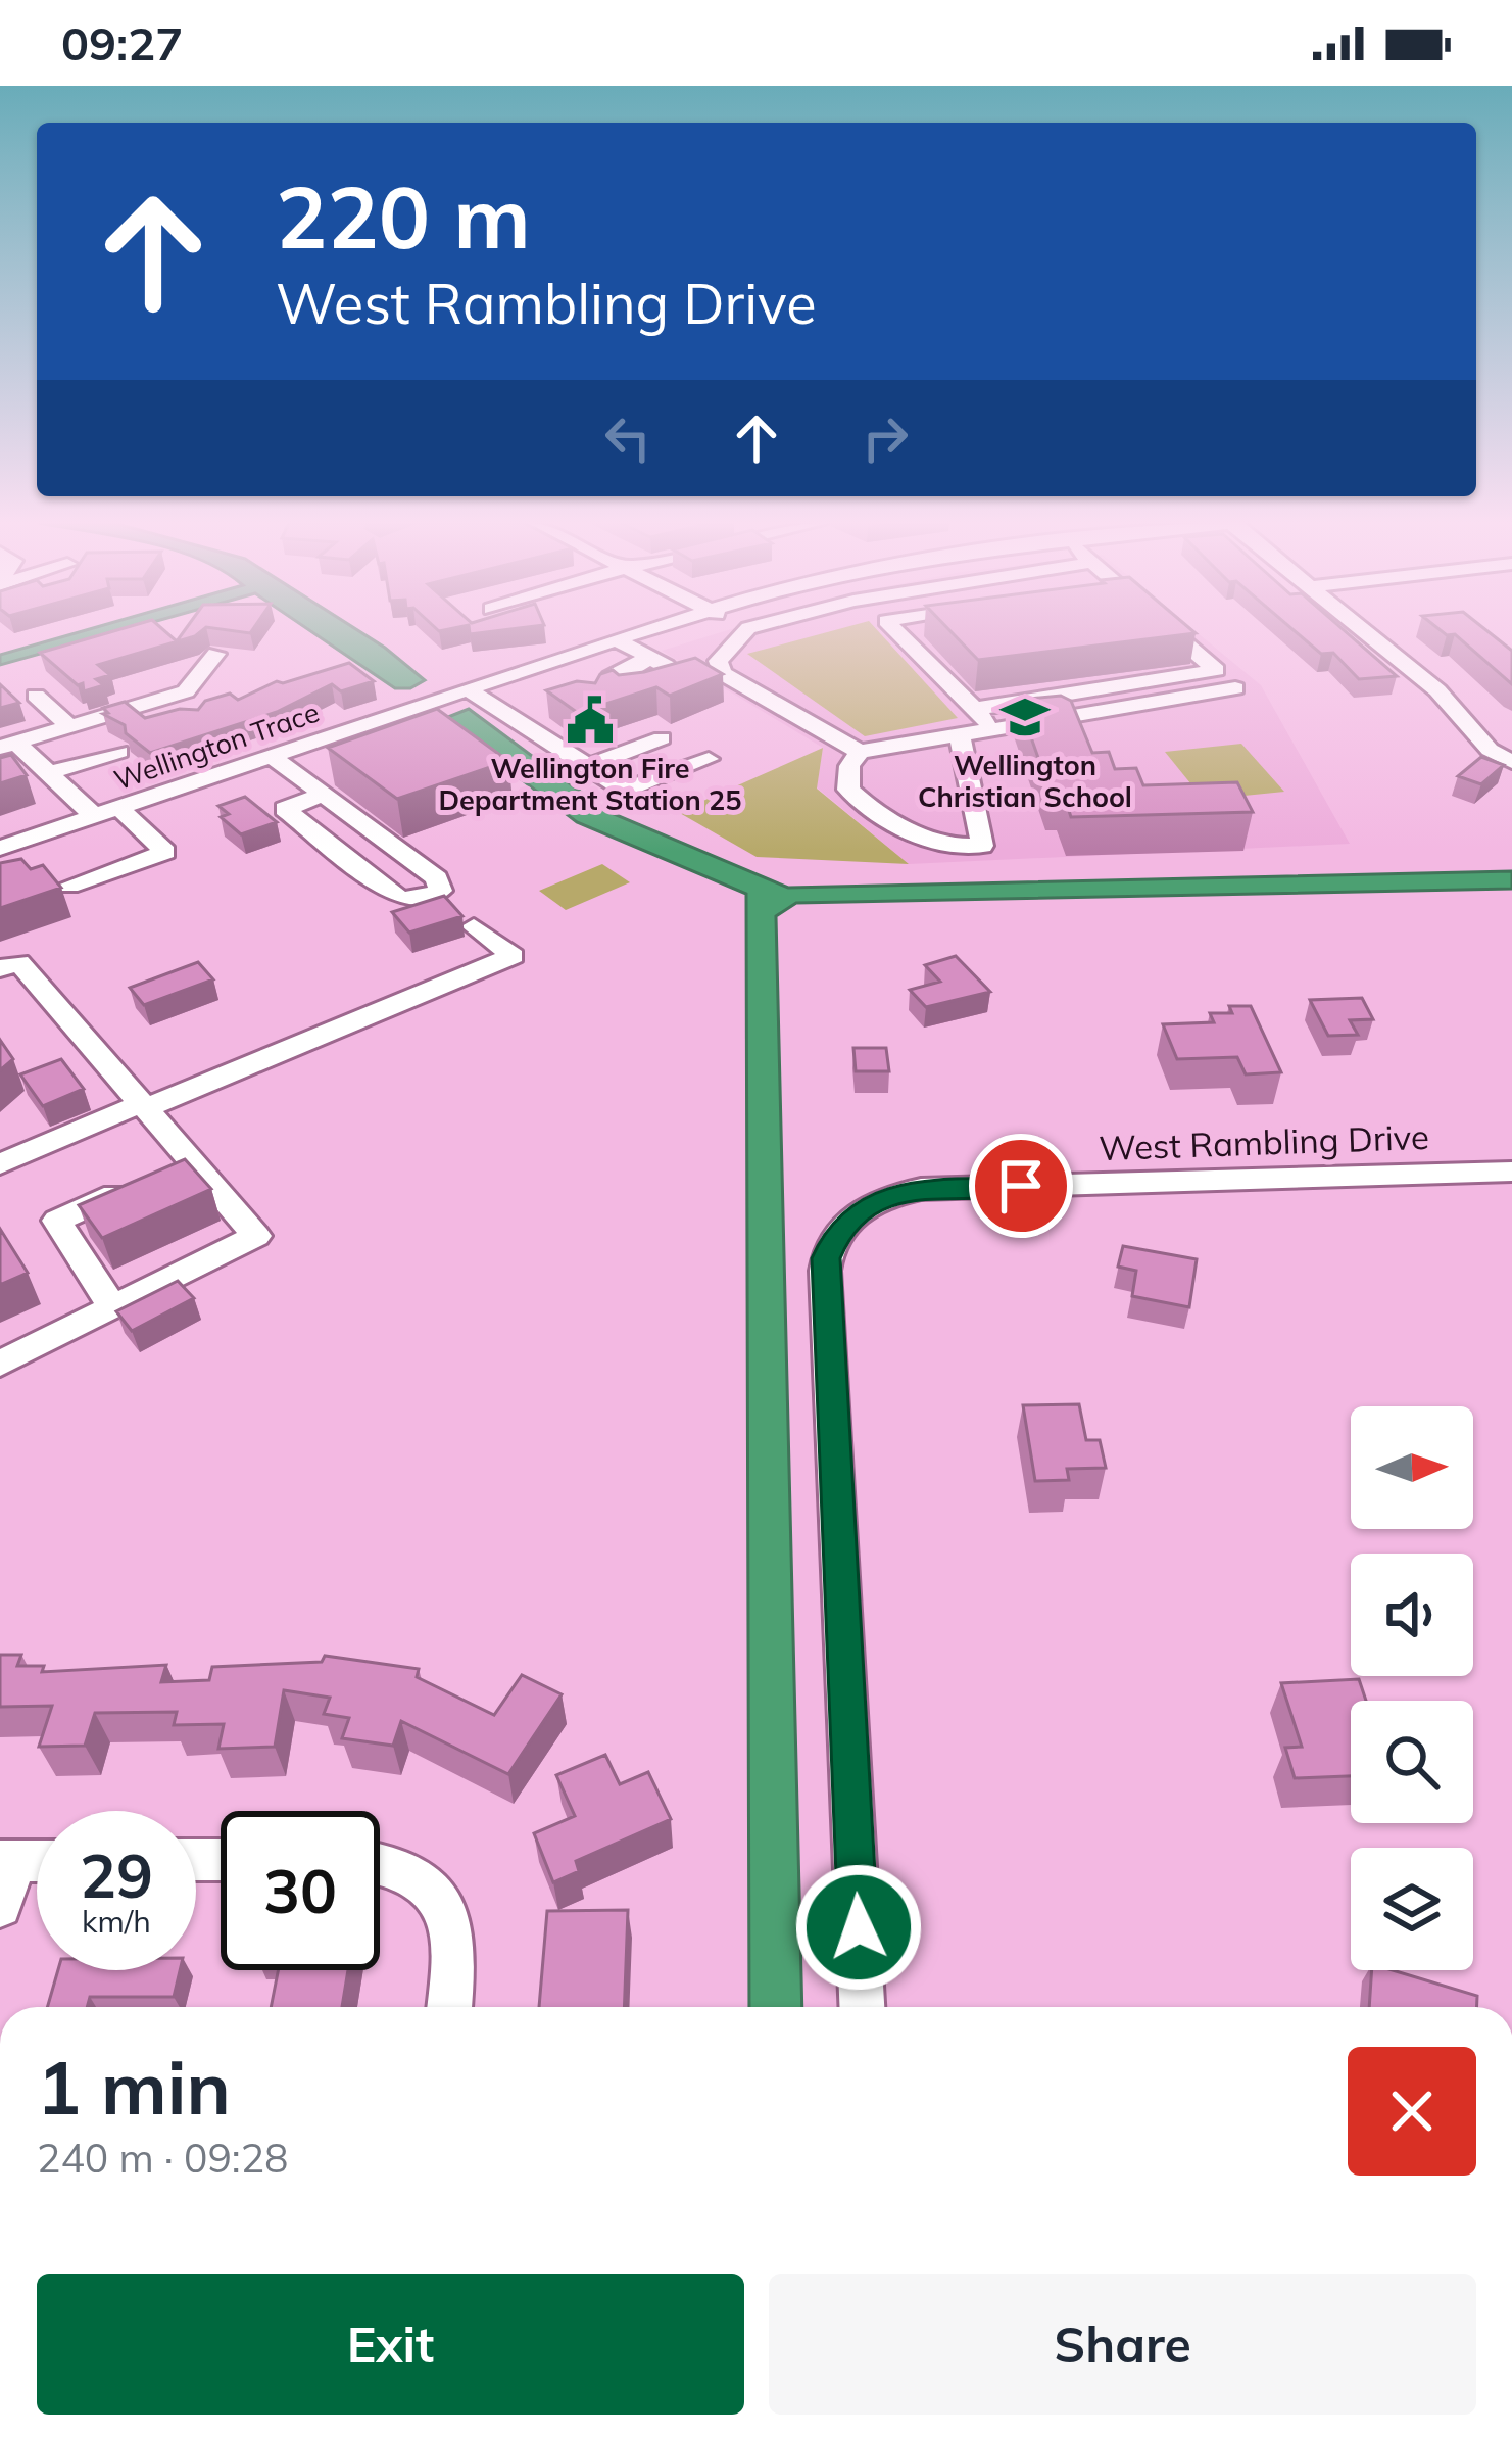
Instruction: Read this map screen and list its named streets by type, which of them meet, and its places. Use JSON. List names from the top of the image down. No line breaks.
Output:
{"streets":{"street":["Wellington Trace","West Rambling Drive"]},"places":{"school or university":["Wellington Christian School"],"public building":["Wellington Fire Department Station 25"]},"north":"right","page":{"status":"09:27","turn":["220 m","West Rambling Drive"],"speed":"29 km/h","limit":"30","heading":["1 min","240 m · 09:28"],"buttons":["Exit","Share"]}}
